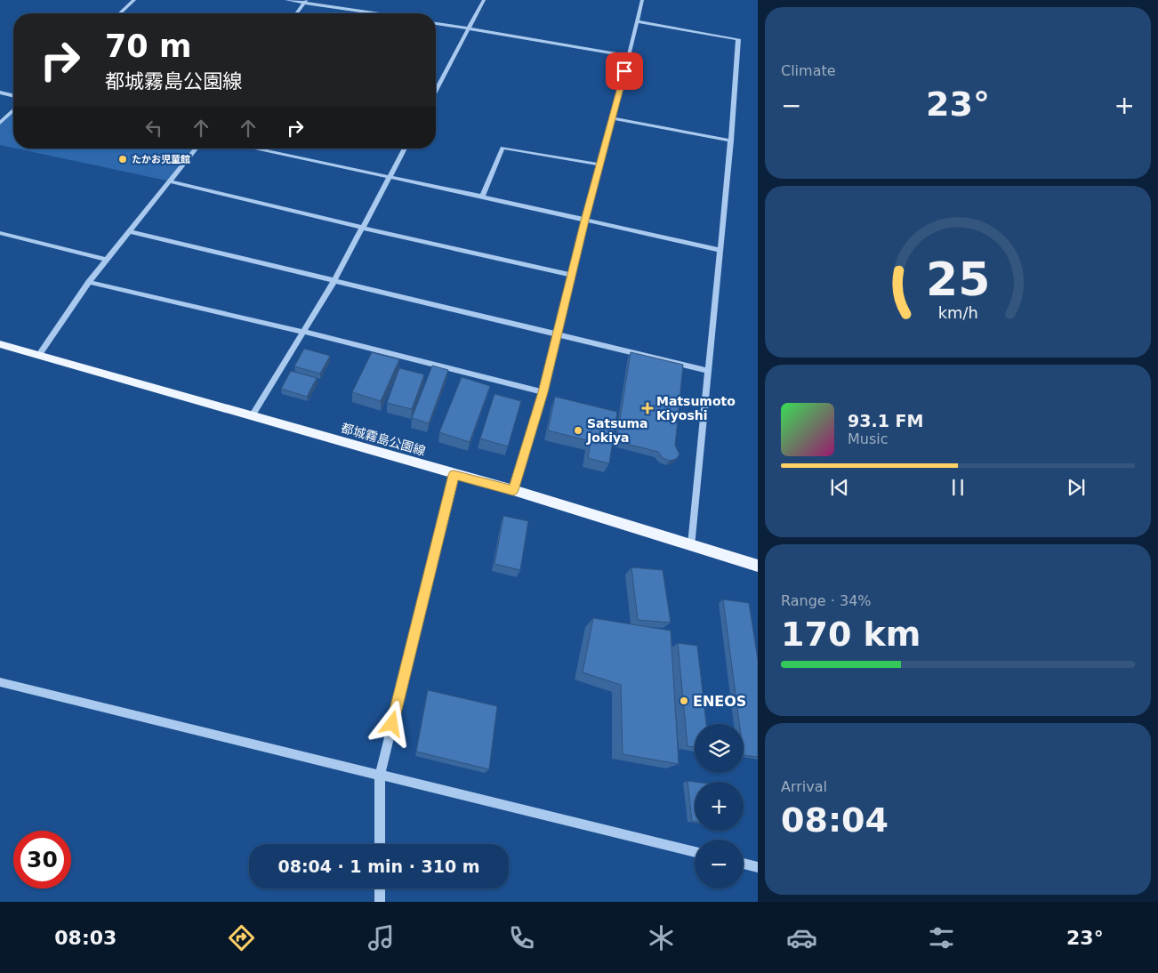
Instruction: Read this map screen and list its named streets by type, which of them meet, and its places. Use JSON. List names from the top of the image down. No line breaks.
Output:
{"streets":{"main road":["都城霧島公園線"]},"places":{"other":["たかお児童館","Satsuma Jokiya","ENEOS"],"health":["Matsumoto Kiyoshi"]},"page":{"tile":["Climate",["Range · 34%","170 km"],["Arrival","08:04"]],"turn":["70 m","都城霧島公園線"],"heat":["−","23°","+"],"song":["93.1 FM","Music"],"map_buttons":["+","−"],"limit":"30","trip":"08:04 · 1 min · 310 m","tabs":["08:03","23°"],"gauge":["25","km/h"]}}
